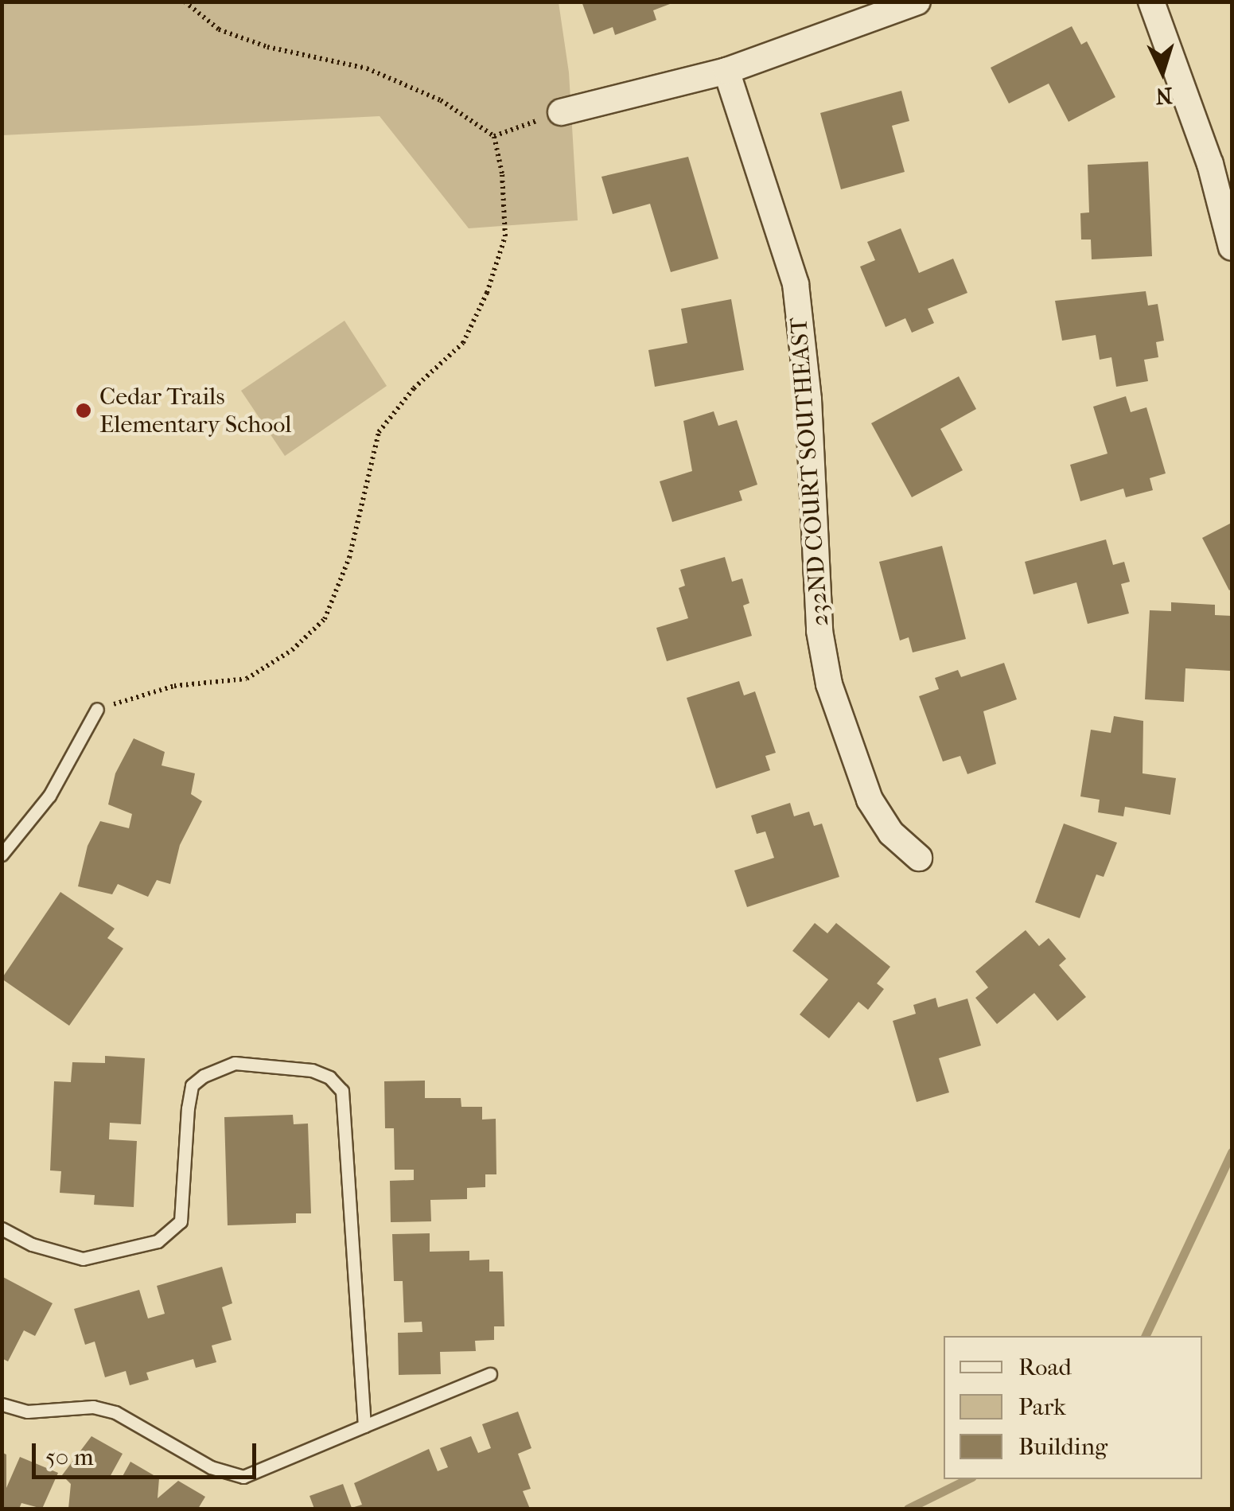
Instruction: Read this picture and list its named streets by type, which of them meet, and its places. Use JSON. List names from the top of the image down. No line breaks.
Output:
{"streets":{"street":["232ND COURT SOUTHEAST"]},"places":["Cedar Trails Elementary School"],"legend":["Road","Park","Building"],"scale_bar":"50 m","north":"bottom"}
